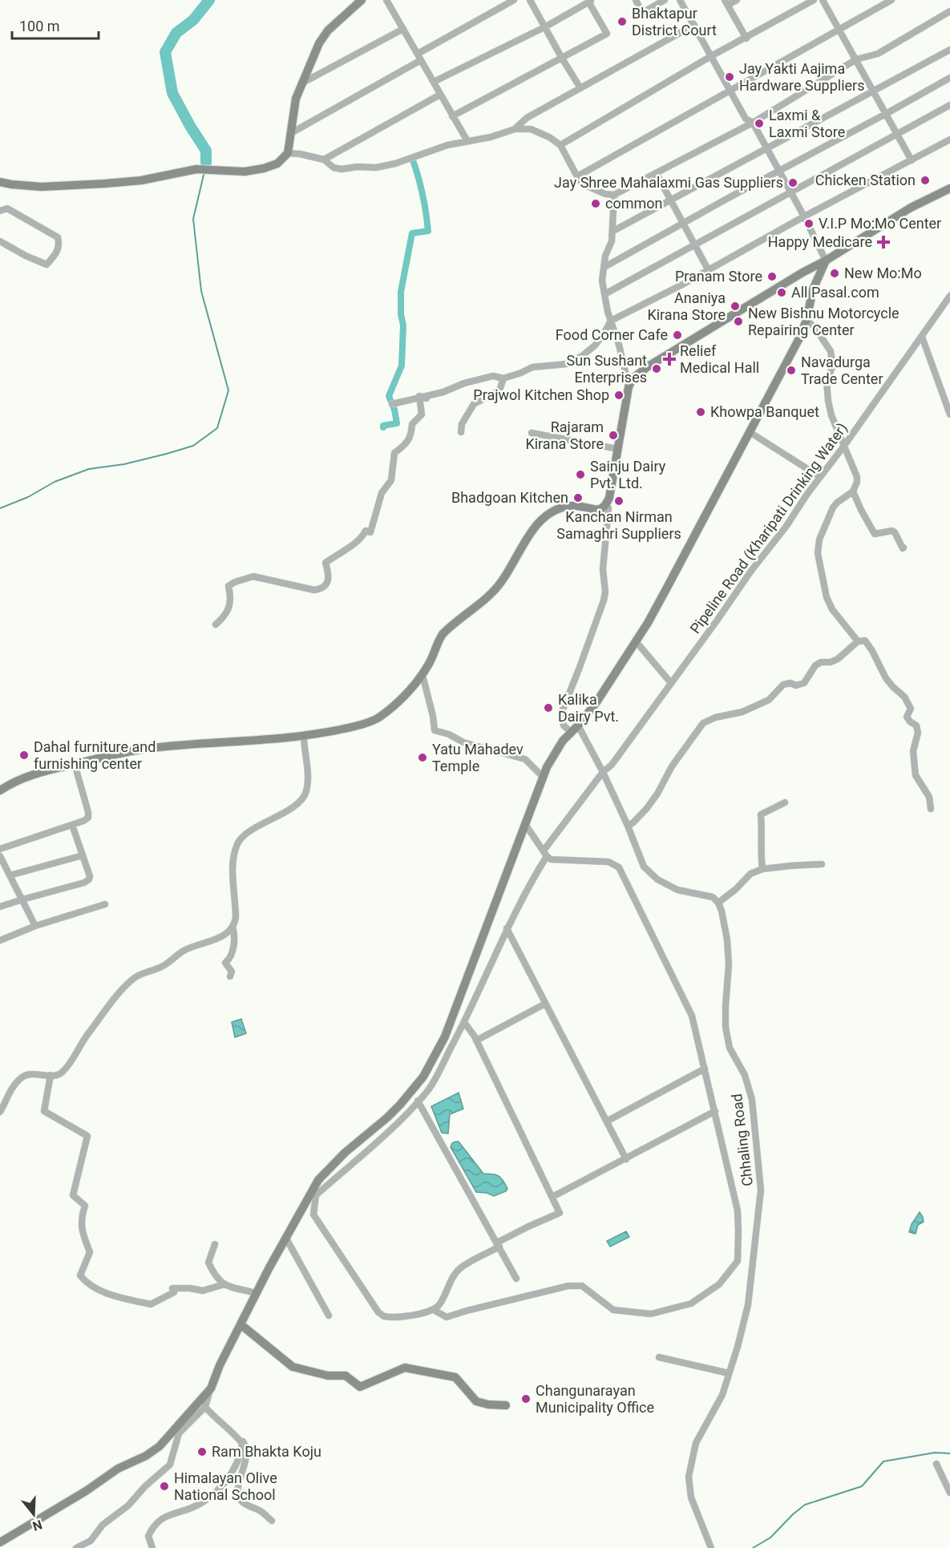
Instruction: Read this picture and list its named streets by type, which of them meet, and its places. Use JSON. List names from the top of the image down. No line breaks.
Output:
{"streets":{"street":["Pipeline Road (Kharipati Drinking Water)","Chhaling Road"]},"places":{"other":["Bhaktapur District Court","Jay Yakti Aajima Hardware Suppliers","Laxmi & Laxmi Store","Chicken Station","Jay Shree Mahalaxmi Gas Suppliers","common","V.I.P Mo:Mo Center","New Mo:Mo","Pranam Store","All Pasal.com","Ananiya Kirana Store","New Bishnu Motorcycle Repairing Center","Food Corner Cafe","Sun Sushant Enterprises","Navadurga Trade Center","Prajwol Kitchen Shop","Khowpa Banquet","Rajaram Kirana Store","Sainju Dairy Pvt. Ltd.","Bhadgoan Kitchen","Kanchan Nirman Samaghri Suppliers","Kalika Dairy Pvt.","Dahal furniture and furnishing center","Yatu Mahadev Temple","Changunarayan Municipality Office","Ram Bhakta Koju","Himalayan Olive National School"],"health":["Happy Medicare","Relief Medical Hall"]},"scale_bar":"100 m","north":"bottom"}
